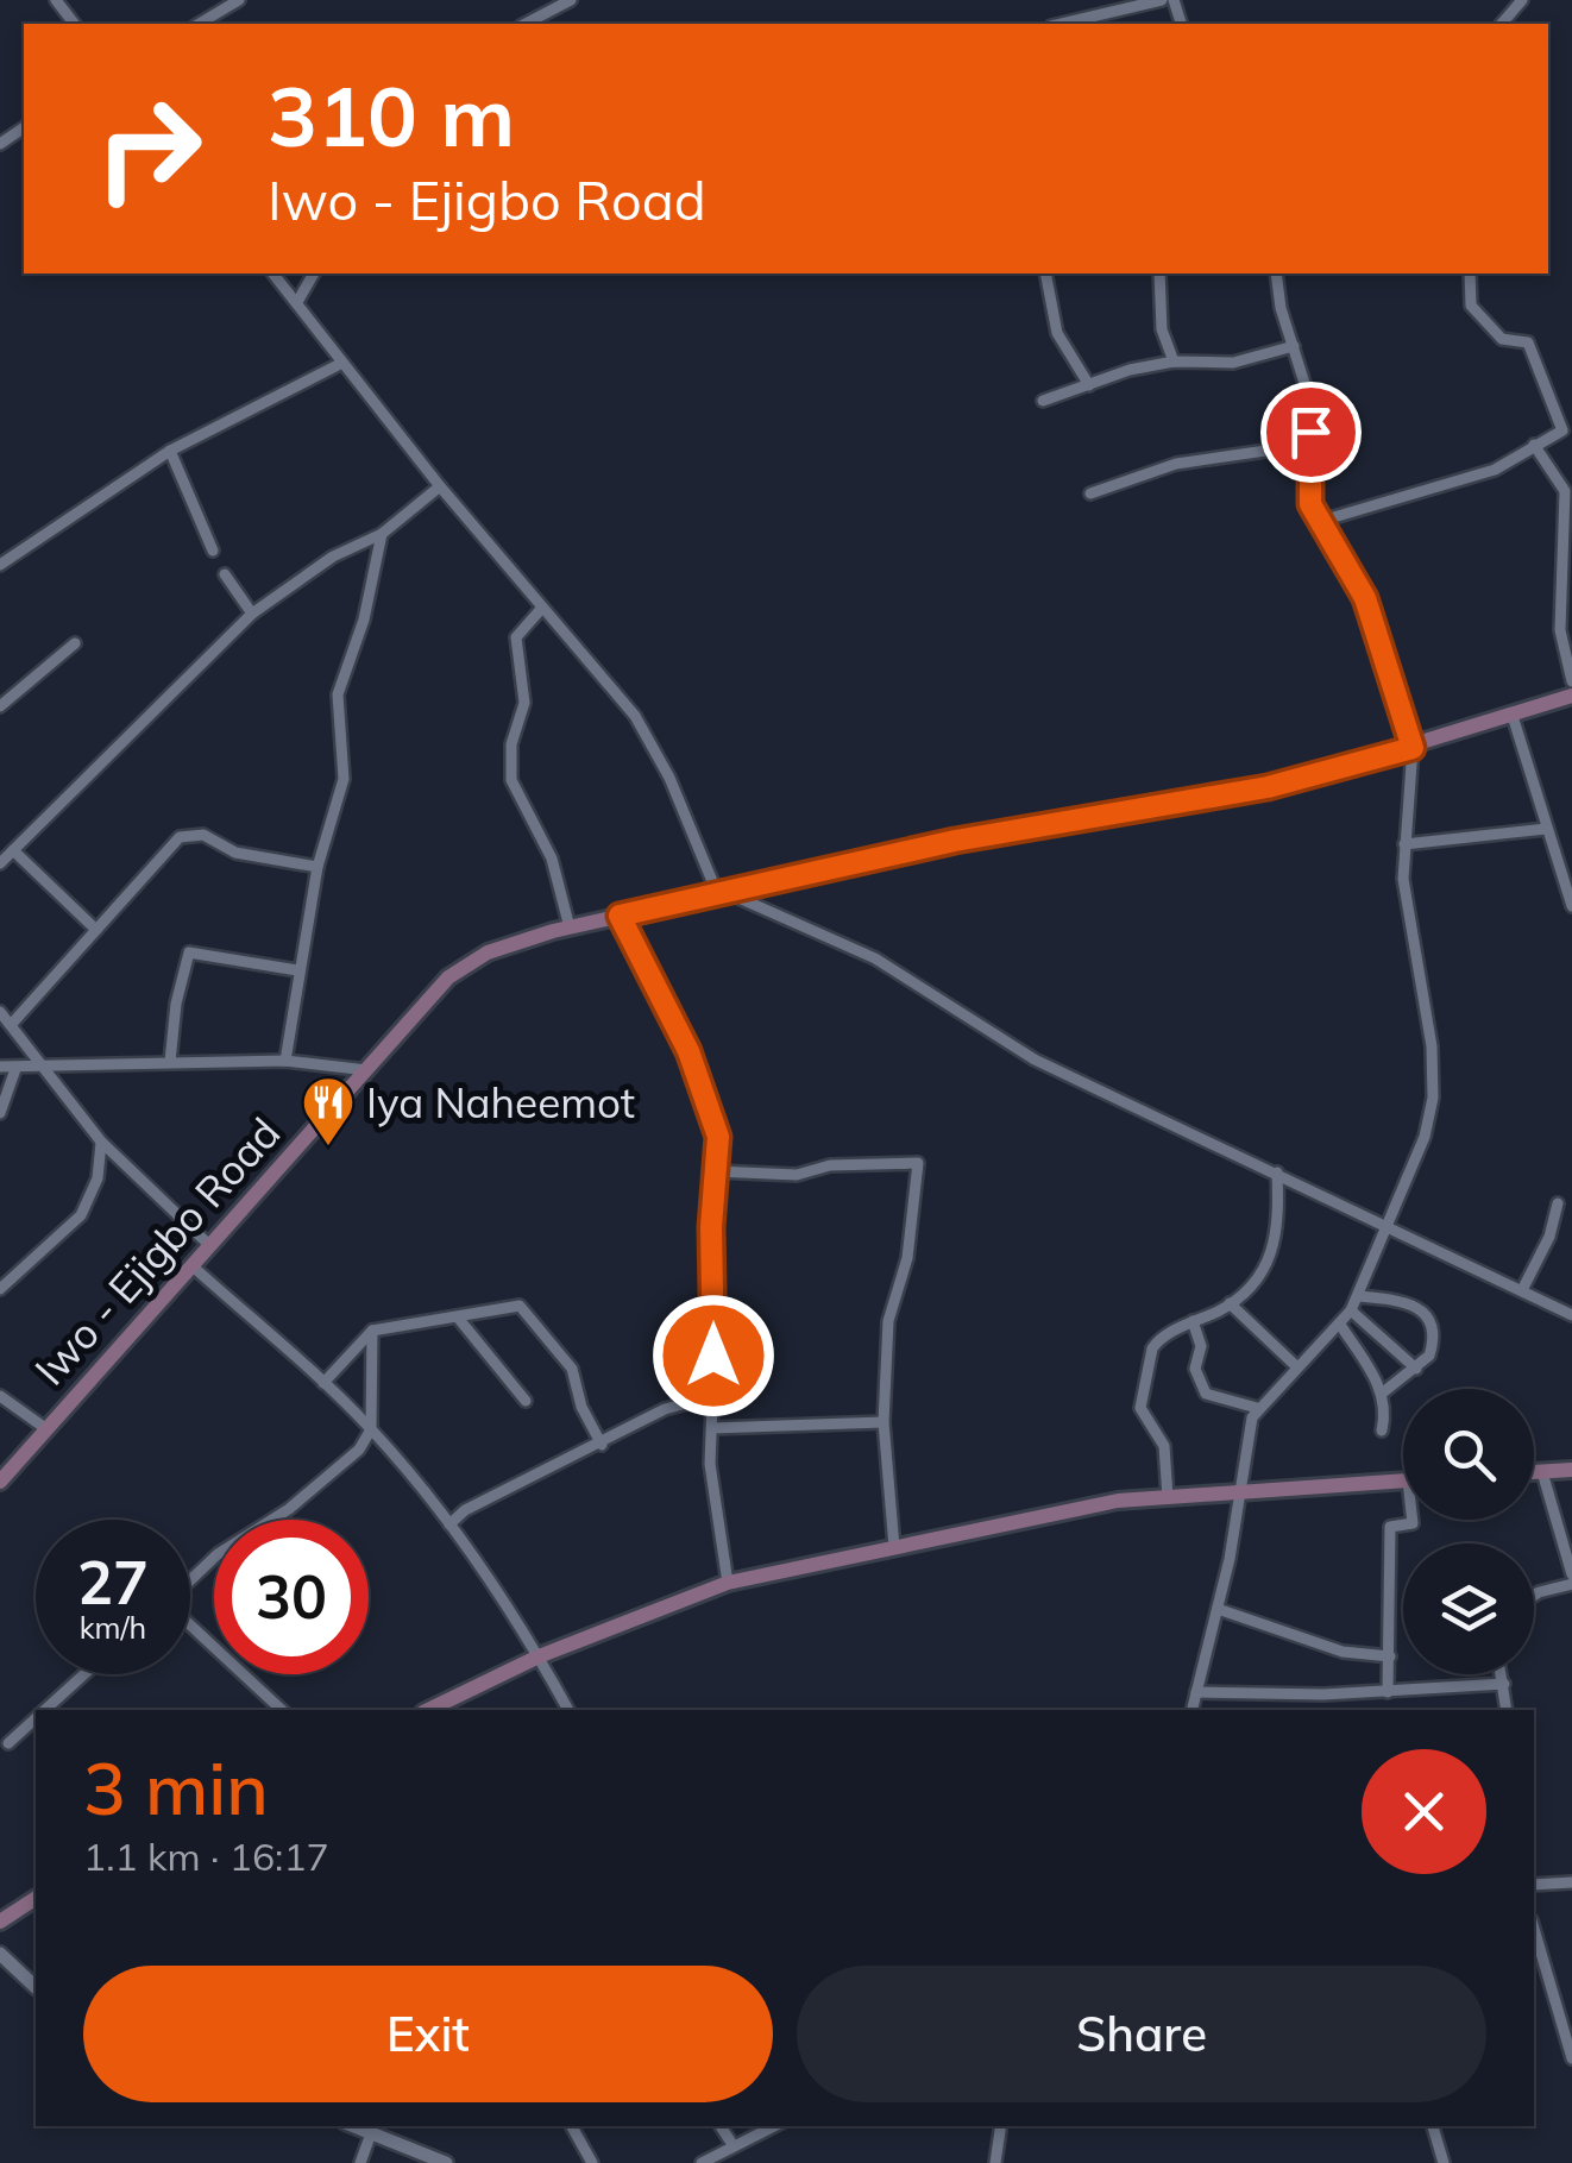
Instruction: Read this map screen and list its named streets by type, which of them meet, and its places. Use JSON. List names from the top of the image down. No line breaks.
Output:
{"streets":{"main road":["Iwo - Ejigbo Road"]},"places":{"restaurant":["Iya Naheemot"]},"page":{"turn":["310 m","Iwo - Ejigbo Road"],"speed":"27 km/h","limit":"30","heading":["3 min","1.1 km · 16:17"],"buttons":["Exit","Share"]}}
